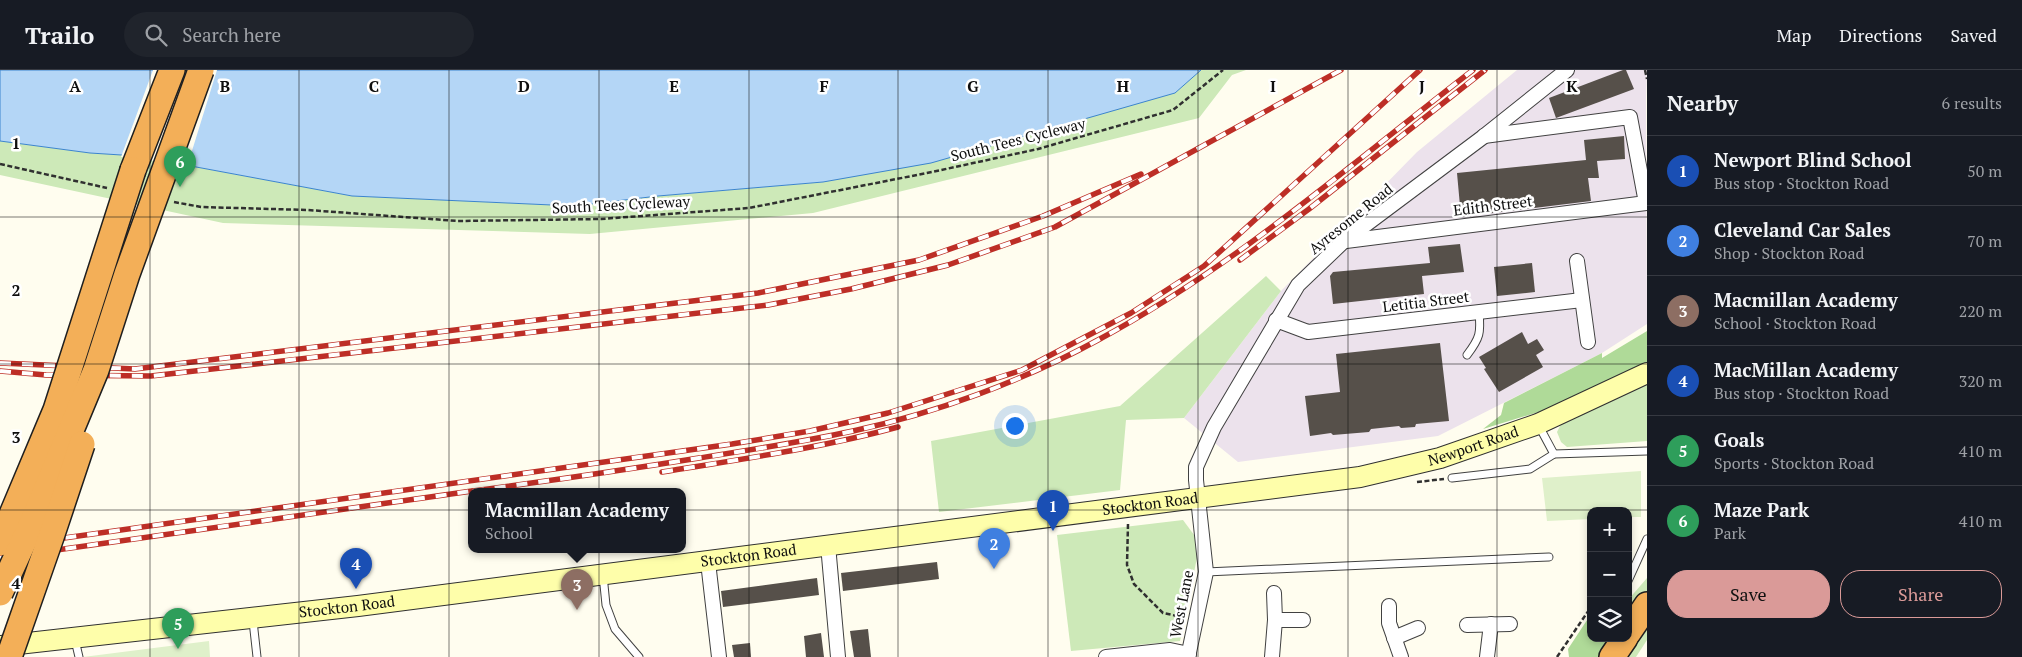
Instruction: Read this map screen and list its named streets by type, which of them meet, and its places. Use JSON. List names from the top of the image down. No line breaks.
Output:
{"streets":{"main road":["Newport Road","Stockton Road"],"street":["Edith Street","Ayresome Road","Letitia Street","West Lane"],"path":["South Tees Cycleway"]},"crossings":[["Edith Street","Ayresome Road"],["Ayresome Road","Letitia Street"],["Ayresome Road","Stockton Road"],["Ayresome Road","West Lane"],["Newport Road","Stockton Road"],["Stockton Road","West Lane"]],"page":{"header":"Trailo","search":"Search here","nav":["Map","Directions","Saved"],"heading":["Nearby","6 results"],"list":[{"mark":"1","name":"Newport Blind School","note":"Bus stop · Stockton Road","value":"50 m"},{"mark":"2","name":"Cleveland Car Sales","note":"Shop · Stockton Road","value":"70 m"},{"mark":"3","name":"Macmillan Academy","note":"School · Stockton Road","value":"220 m"},{"mark":"4","name":"MacMillan Academy","note":"Bus stop · Stockton Road","value":"320 m"},{"mark":"5","name":"Goals","note":"Sports · Stockton Road","value":"410 m"},{"mark":"6","name":"Maze Park","note":"Park","value":"410 m"}],"pins":["6","1","2","4","3","5"],"popup":["Macmillan Academy","School"],"map_buttons":["+","−"],"buttons":["Save","Share"]},"grid":{"columns":["A","B","C","D","E","F","G","H","I","J","K"],"rows":["1","2","3","4"]}}
